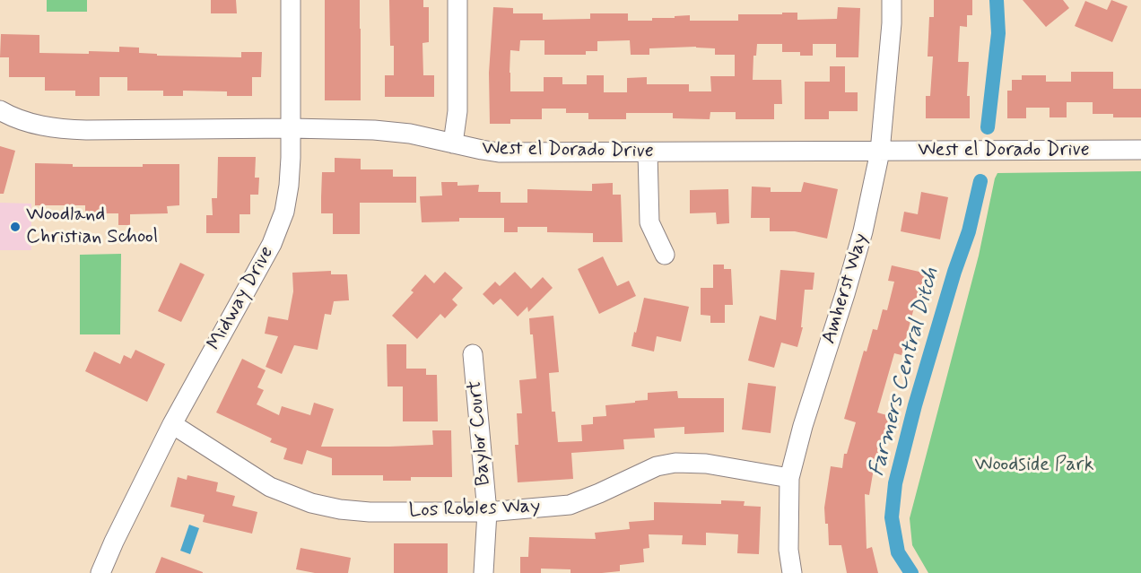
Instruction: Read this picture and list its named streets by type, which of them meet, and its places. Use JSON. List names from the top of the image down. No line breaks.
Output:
{"streets":{"street":["West el Dorado Drive","Amherst Way","Midway Drive","Baylor Court","Los Robles Way"]},"crossings":[["West el Dorado Drive","Amherst Way"],["West el Dorado Drive","Midway Drive"],["Amherst Way","Los Robles Way"],["Midway Drive","Los Robles Way"],["Baylor Court","Los Robles Way"]],"water":["Farmers Central Ditch"],"parks":["Woodside Park"],"places":["Woodland Christian School"]}
